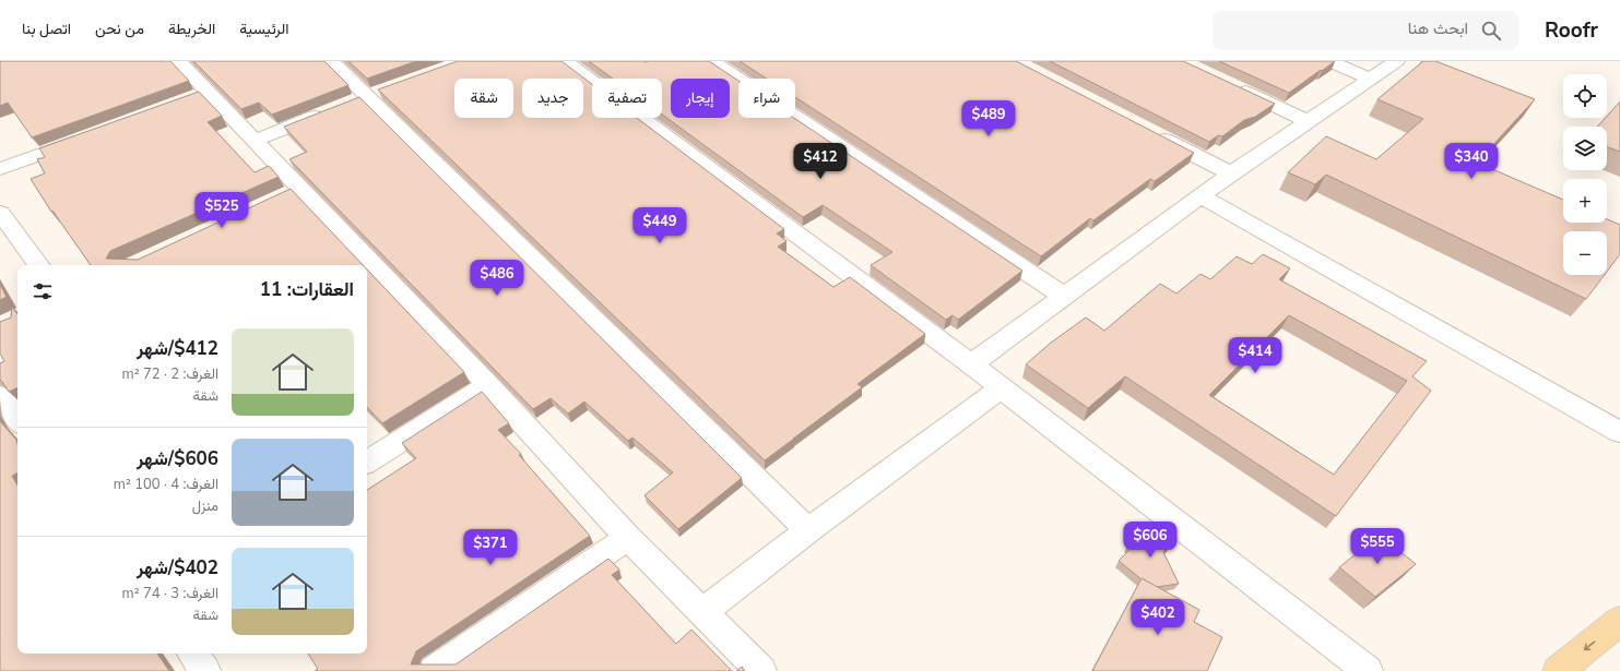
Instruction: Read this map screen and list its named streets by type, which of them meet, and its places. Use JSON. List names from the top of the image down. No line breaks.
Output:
{"page":{"header":"Roofr","search":"ابحث هنا","nav":["الرئيسية","الخريطة","من نحن","اتصل بنا"],"map_buttons":["+","−"],"chip":["شراء","إيجار","تصفية","جديد","شقة"],"price":["$489","$412","$340","$525","$449","$486","$414","$606","$555","$371","$402"],"heading":"العقارات: 11","list":[{"name":"$412/شهر","note":"الغرف: 2 · 72 m² · شقة"},{"name":"$606/شهر","note":"الغرف: 4 · 100 m² · منزل"},{"name":"$402/شهر","note":"الغرف: 3 · 74 m² · شقة"}]}}
